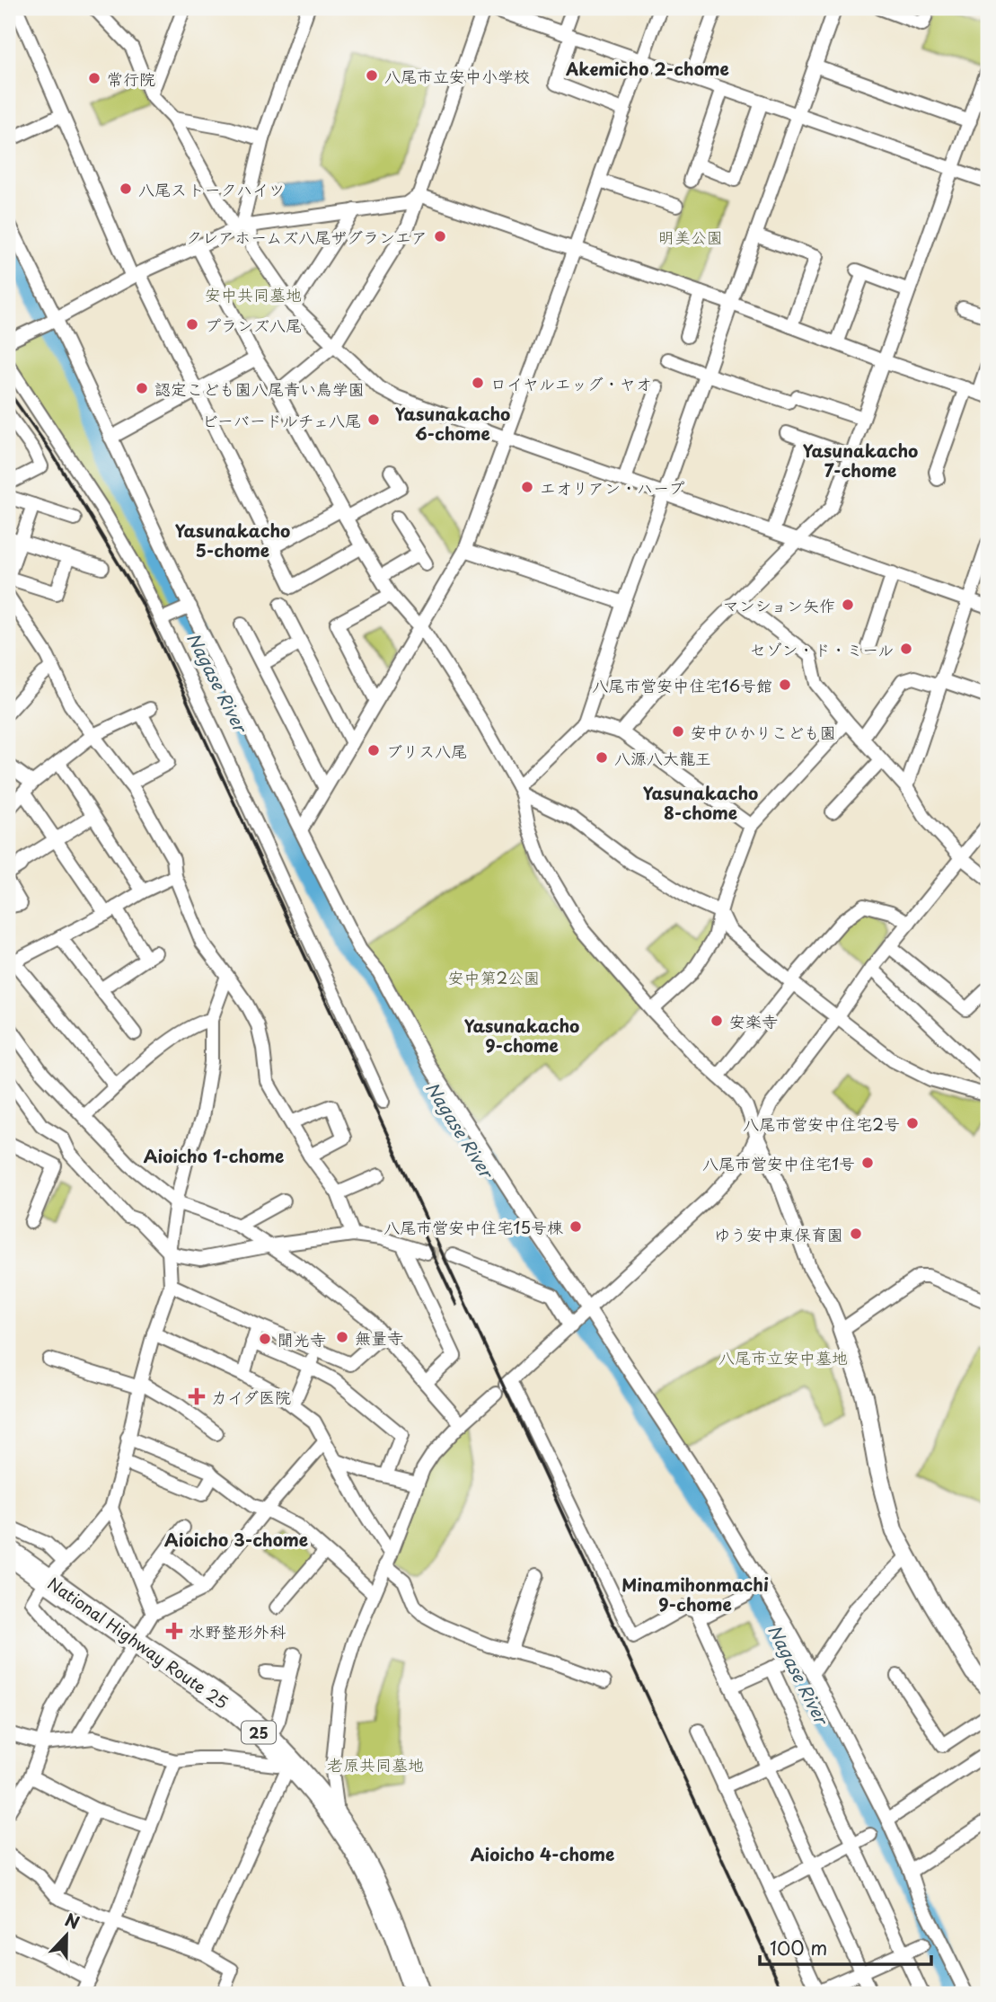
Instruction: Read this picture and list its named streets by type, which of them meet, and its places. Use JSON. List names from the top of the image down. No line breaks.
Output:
{"streets":{"highway":["National Highway Route 25","25"]},"districts":["Akemicho 2-chome","Yasunakacho 6-chome","Yasunakacho 7-chome","Yasunakacho 5-chome","Yasunakacho 8-chome","Yasunakacho 9-chome","Aioicho 1-chome","Aioicho 3-chome","Minamihonmachi 9-chome","Aioicho 4-chome"],"water":["Nagase River"],"parks":["明美公園","安中共同墓地","安中第2公園","八尾市立安中墓地","老原共同墓地"],"places":{"other":["八尾市立安中小学校","常行院","八尾ストークハイツ","クレアホームズ八尾ザグランエア","プランズ八尾","ロイヤルエッグ・ヤオ","認定こども園八尾青い鳥学園","ビーバードルチェ八尾","エオリアン・ハープ","マンション矢作","セゾン・ド・ミール","八尾市営安中住宅16号館","安中ひかりこども園","ブリス八尾","八源八大龍王","安楽寺","八尾市営安中住宅2号","八尾市営安中住宅1号","八尾市営安中住宅15号棟","ゆう安中東保育園","無量寺","聞光寺"],"health":["カイダ医院","水野整形外科"]},"scale_bar":"100 m","north":"top"}
